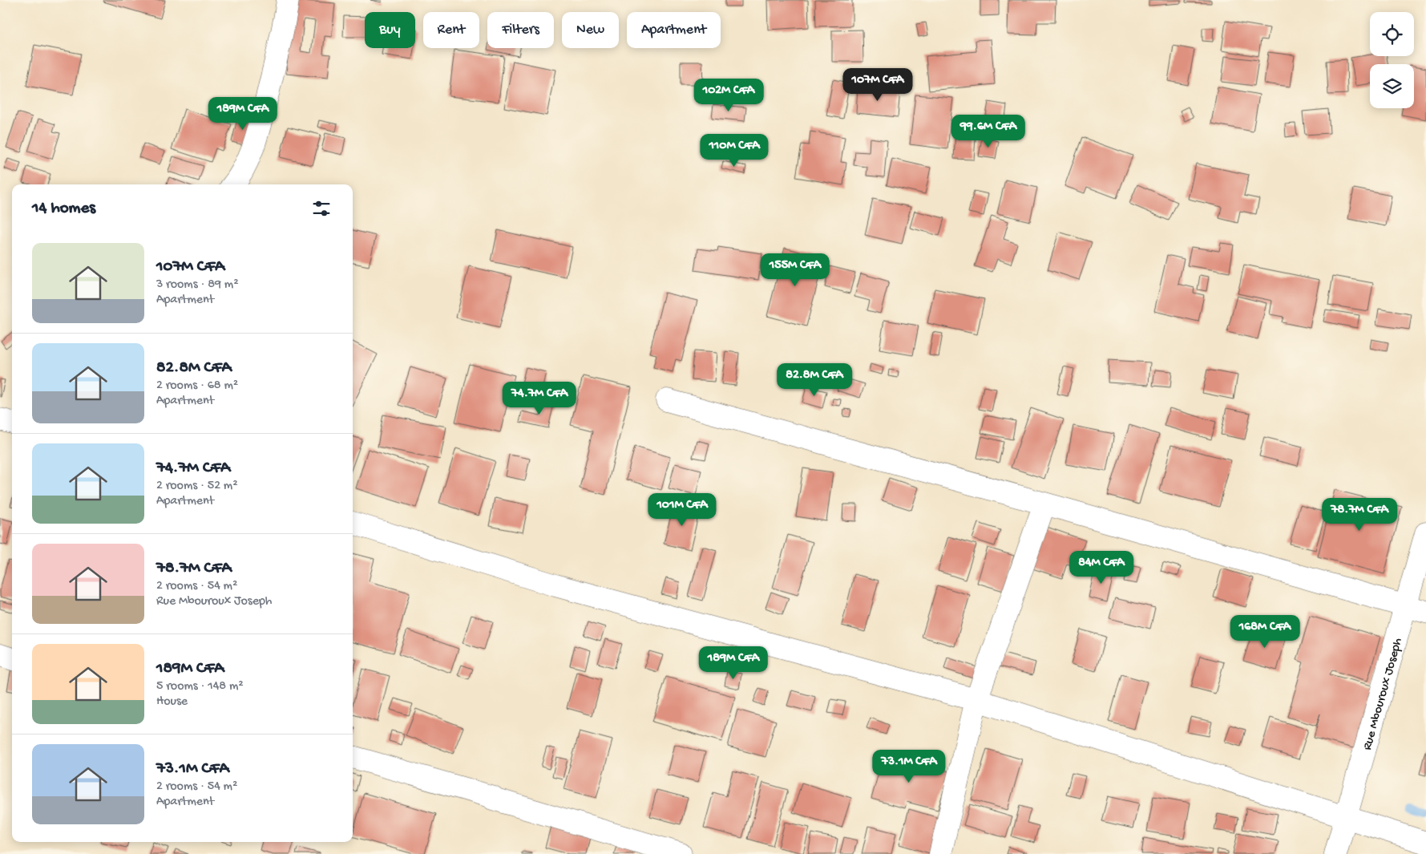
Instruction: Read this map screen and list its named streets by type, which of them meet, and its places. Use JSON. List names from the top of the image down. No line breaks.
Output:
{"streets":{"street":["Rue Mbouroux Joseph"]},"page":{"chip":["Buy","Rent","Filters","New","Apartment"],"price":["107M CFA","102M CFA","189M CFA","99.6M CFA","110M CFA","155M CFA","82.8M CFA","74.7M CFA","101M CFA","78.7M CFA","84M CFA","168M CFA","189M CFA","73.1M CFA"],"heading":"14 homes","list":[{"name":"107M CFA","note":"3 rooms · 89 m² · Apartment"},{"name":"82.8M CFA","note":"2 rooms · 68 m² · Apartment"},{"name":"74.7M CFA","note":"2 rooms · 52 m² · Apartment"},{"name":"78.7M CFA","note":"2 rooms · 54 m² · Rue Mbouroux Joseph"},{"name":"189M CFA","note":"5 rooms · 148 m² · House"},{"name":"73.1M CFA","note":"2 rooms · 54 m² · Apartment"}]}}
